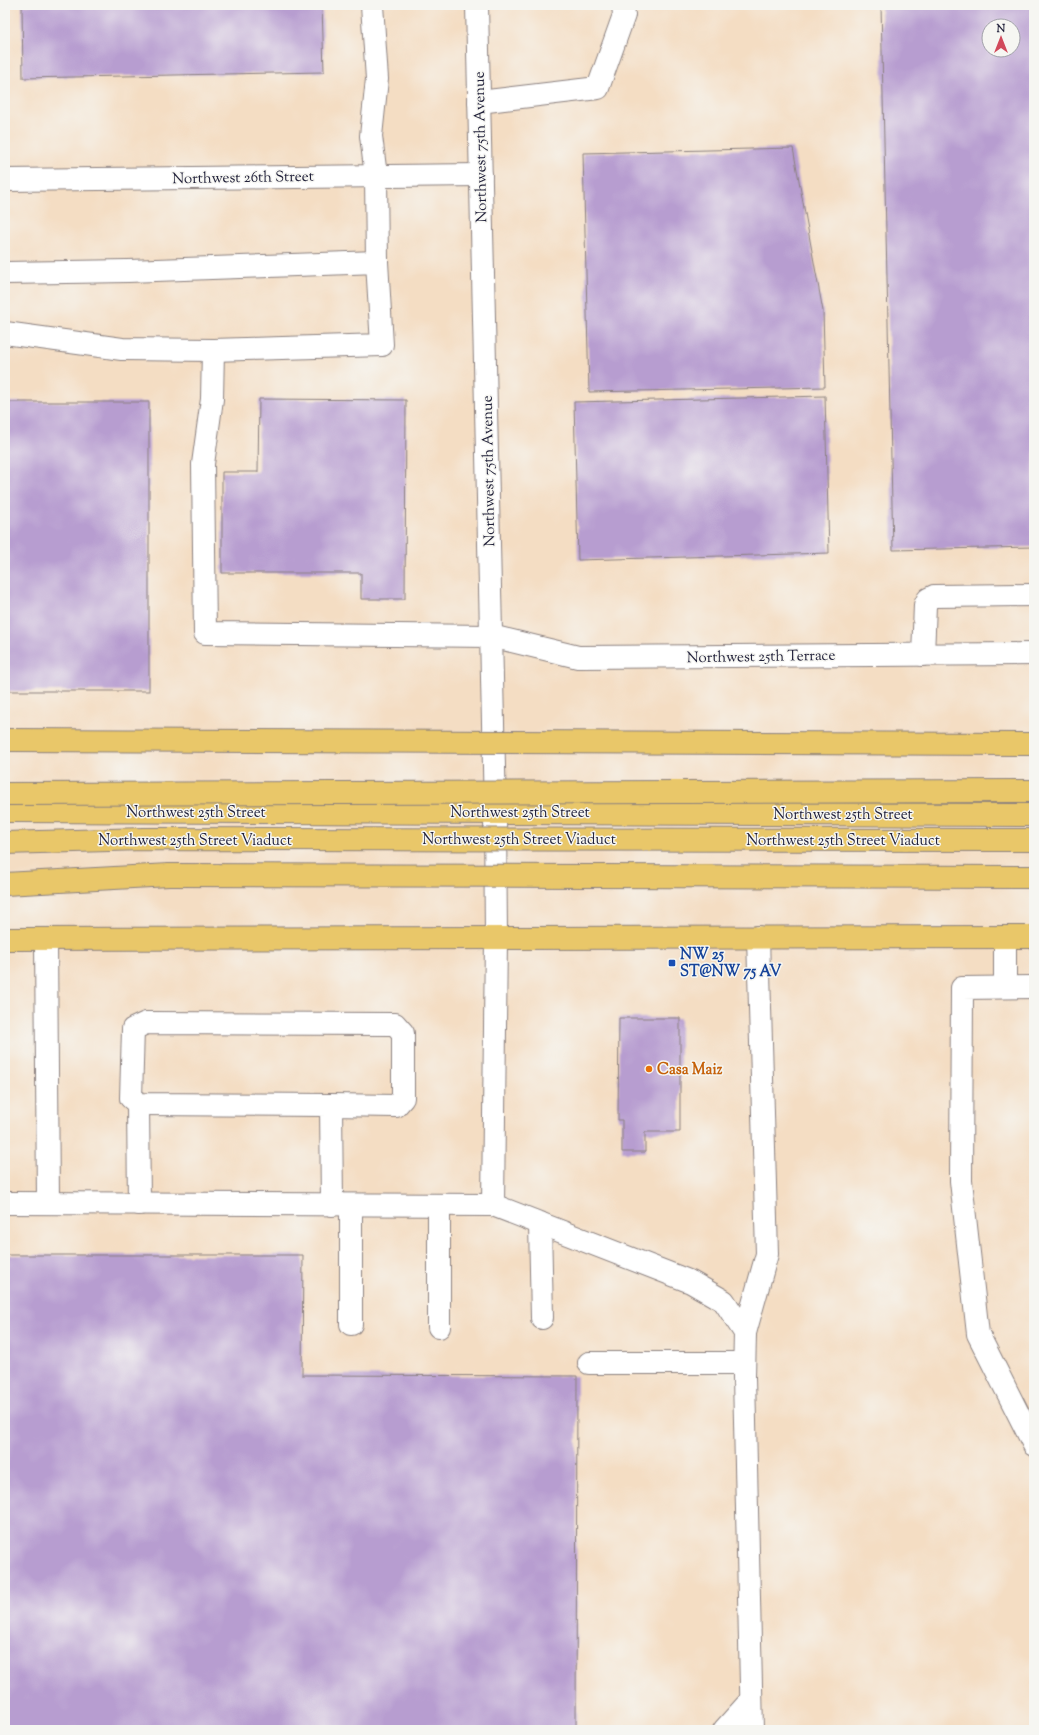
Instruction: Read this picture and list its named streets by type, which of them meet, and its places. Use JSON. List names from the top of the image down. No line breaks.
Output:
{"streets":{"main road":["Northwest 25th Street","Northwest 25th Street Viaduct"],"street":["Northwest 75th Avenue","Northwest 26th Street","Northwest 25th Terrace"]},"crossings":[["Northwest 75th Avenue","Northwest 26th Street"],["Northwest 75th Avenue","Northwest 25th Terrace"],["Northwest 75th Avenue","Northwest 25th Street"]],"places":{"transit":["NW 25 ST@NW 75 AV"],"other":["Casa Maiz"]},"north":"top"}
